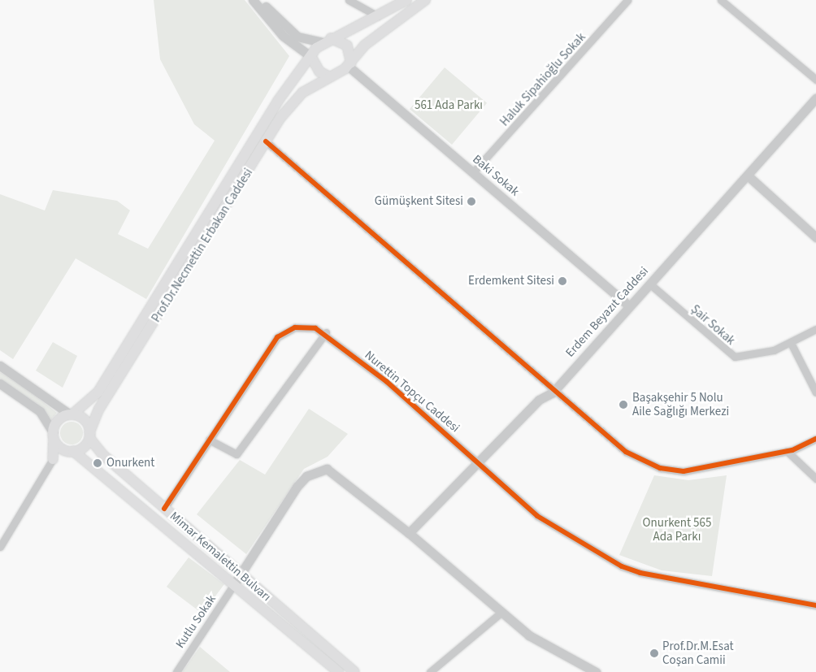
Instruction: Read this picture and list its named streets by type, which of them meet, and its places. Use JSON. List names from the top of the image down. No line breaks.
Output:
{"streets":{"main road":["Prof.Dr.Necmettin Erbakan Caddesi","Mimar Kemalettin Bulvarı"],"street":["Haluk Sipahioğlu Sokak","Baki Sokak","Erdem Beyazıt Caddesi","Şair Sokak","Nurettin Topçu Caddesi","Kutlu Sokak"]},"crossings":[["Haluk Sipahioğlu Sokak","Baki Sokak"],["Baki Sokak","Prof.Dr.Necmettin Erbakan Caddesi"],["Baki Sokak","Erdem Beyazıt Caddesi"],["Prof.Dr.Necmettin Erbakan Caddesi","Mimar Kemalettin Bulvarı"],["Erdem Beyazıt Caddesi","Şair Sokak"],["Erdem Beyazıt Caddesi","Nurettin Topçu Caddesi"],["Nurettin Topçu Caddesi","Mimar Kemalettin Bulvarı"],["Mimar Kemalettin Bulvarı","Kutlu Sokak"]],"parks":["561 Ada Parkı","Onurkent 565 Ada Parkı"],"places":["Gümüşkent Sitesi","Erdemkent Sitesi","Başakşehir 5 Nolu Aile Sağlığı Merkezi","Onurkent","Prof.Dr.M.Esat Coşan Camii"]}
